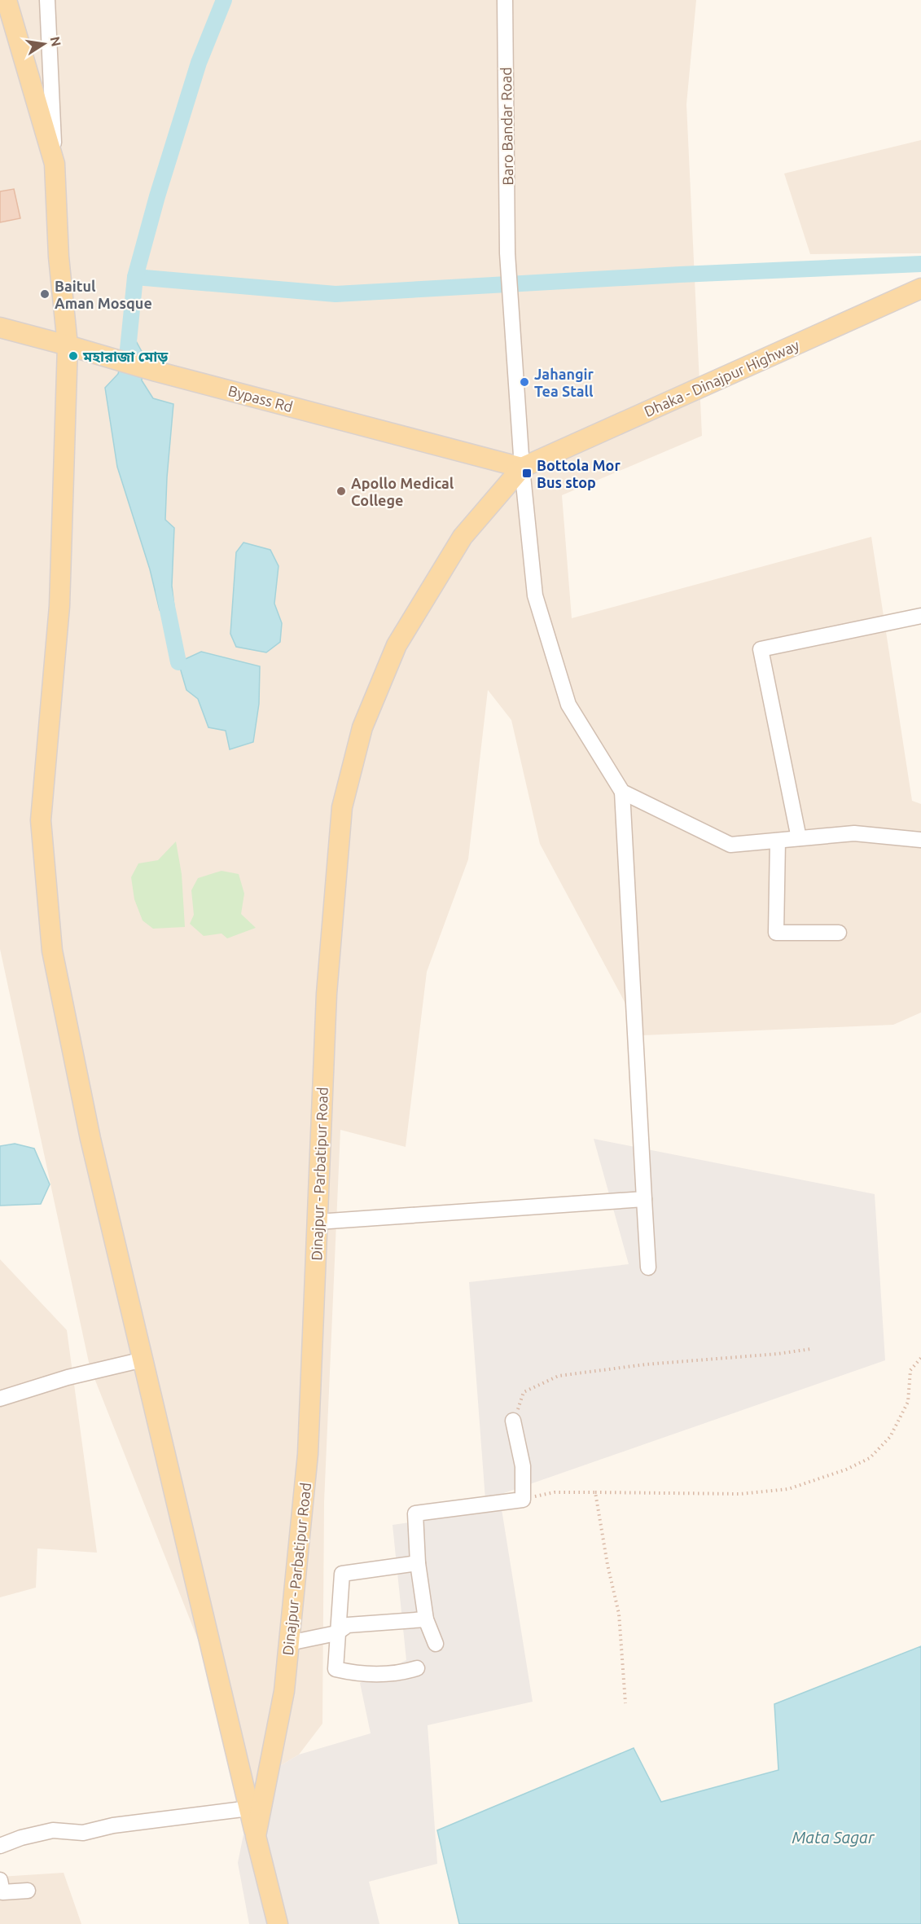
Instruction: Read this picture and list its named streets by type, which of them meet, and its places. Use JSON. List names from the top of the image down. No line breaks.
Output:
{"streets":{"main road":["Dhaka - Dinajpur Highway","Bypass Rd","Dinajpur - Parbatipur Road"],"street":["Baro Bandar Road"]},"crossings":[["Baro Bandar Road","Dhaka - Dinajpur Highway"],["Baro Bandar Road","Bypass Rd"],["Baro Bandar Road","Dinajpur - Parbatipur Road"],["Dhaka - Dinajpur Highway","Bypass Rd"],["Dhaka - Dinajpur Highway","Dinajpur - Parbatipur Road"],["Bypass Rd","Dinajpur - Parbatipur Road"]],"water":["Mata Sagar"],"places":{"other":["Baitul Aman Mosque","মহারাজা মোড়","Jahangir Tea Stall","Apollo Medical College"],"transit":["Bottola Mor Bus stop"]},"north":"right"}
